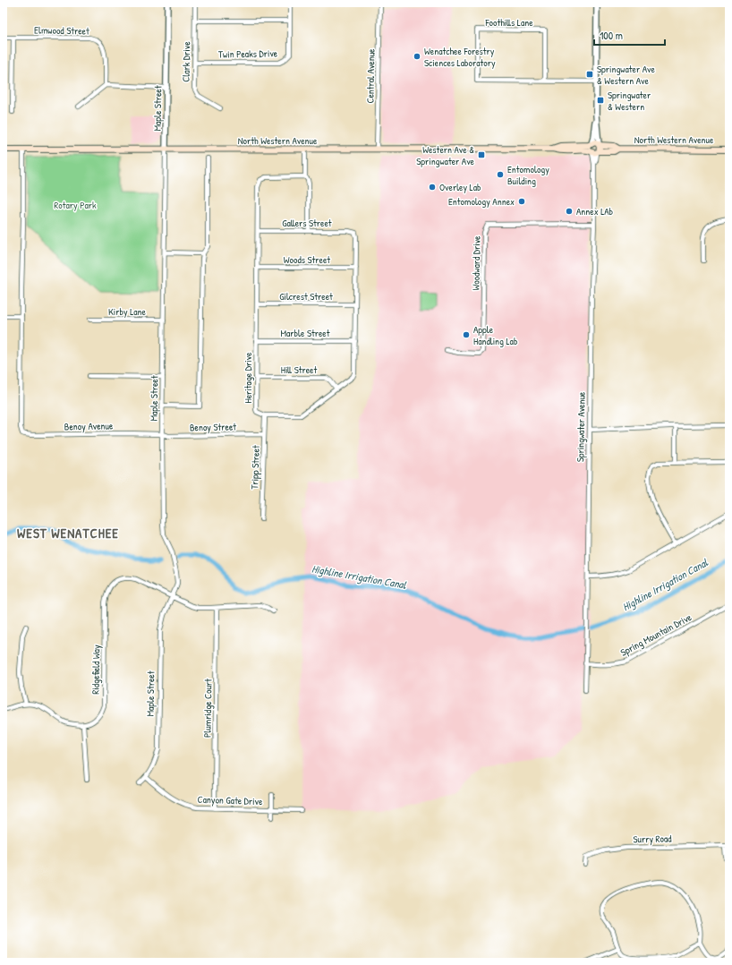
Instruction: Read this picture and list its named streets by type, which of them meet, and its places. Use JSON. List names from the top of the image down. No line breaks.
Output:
{"streets":{"main road":["North Western Avenue"],"street":["Foothills Lane","Elmwood Street","Twin Peaks Drive","Clark Drive","Central Avenue","Maple Street","Gallers Street","Woods Street","Woodward Drive","Gilcrest Street","Kirby Lane","Marble Street","Hill Street","Heritage Drive","Benoy Avenue","Benoy Street","Springwater Avenue","Tripp Street","Spring Mountain Drive","Ridgefield Way","Plumridge Court","Canyon Gate Drive","Surry Road"]},"crossings":[["Twin Peaks Drive","Clark Drive"],["Central Avenue","North Western Avenue"],["Maple Street","North Western Avenue"],["Maple Street","Kirby Lane"],["Maple Street","Benoy Avenue"],["Maple Street","Benoy Street"],["Maple Street","Ridgefield Way"],["Maple Street","Canyon Gate Drive"],["North Western Avenue","Springwater Avenue"],["Gallers Street","Woods Street"],["Gallers Street","Heritage Drive"],["Woods Street","Heritage Drive"],["Woodward Drive","Springwater Avenue"],["Gilcrest Street","Heritage Drive"],["Marble Street","Heritage Drive"],["Hill Street","Heritage Drive"],["Heritage Drive","Tripp Street"],["Benoy Avenue","Benoy Street"],["Benoy Street","Tripp Street"],["Springwater Avenue","Spring Mountain Drive"],["Ridgefield Way","Plumridge Court"],["Plumridge Court","Canyon Gate Drive"]],"districts":["WEST WENATCHEE"],"water":["Highline Irrigation Canal"],"parks":["Rotary Park"],"places":{"other":["Wenatchee Forestry Sciences Laboratory","Entomology Building","Overley Lab","Entomology Annex","Annex LAb","Apple Handling Lab"],"transit":["Springwater Ave & Western Ave","Springwater & Western","Western Ave & Springwater Ave"]},"scale_bar":"100 m"}
